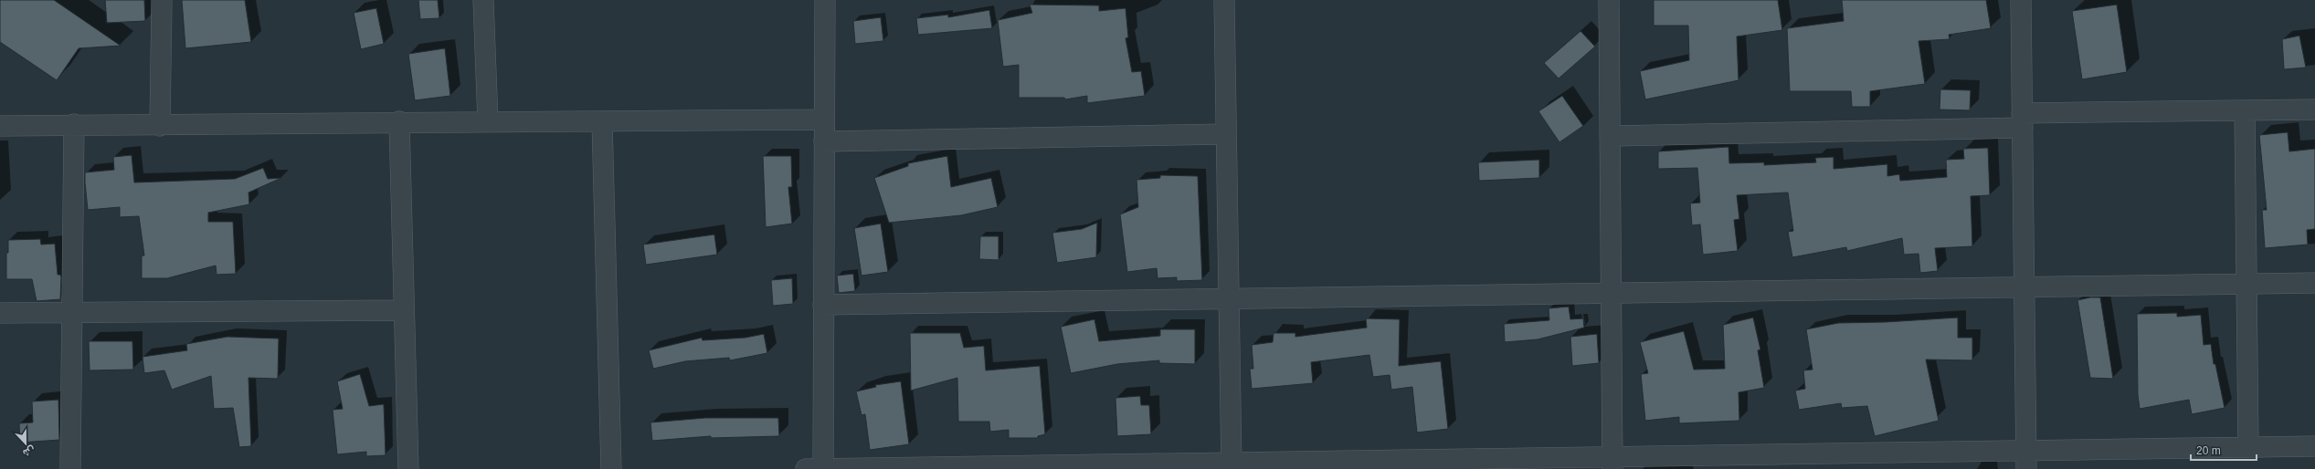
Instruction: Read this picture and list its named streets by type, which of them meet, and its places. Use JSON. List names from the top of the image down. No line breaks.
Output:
{"scale_bar":"20 m","north":"bottom"}
